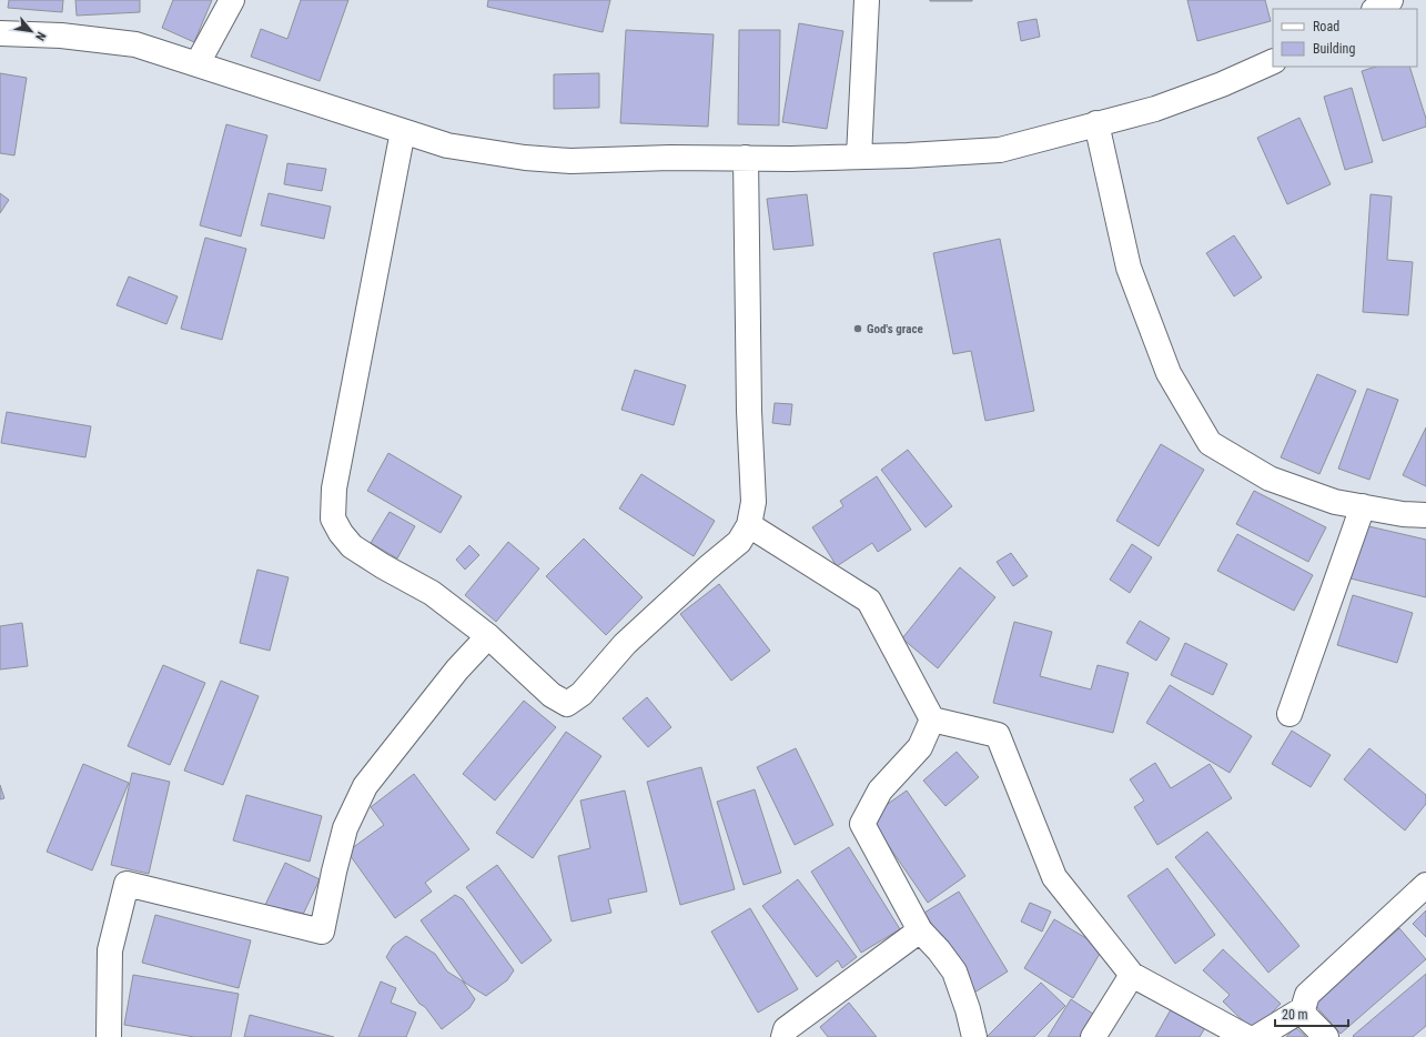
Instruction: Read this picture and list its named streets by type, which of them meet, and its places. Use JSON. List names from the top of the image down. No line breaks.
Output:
{"places":["God's grace"],"legend":["Road","Building"],"scale_bar":"20 m","north":"bottom right"}
